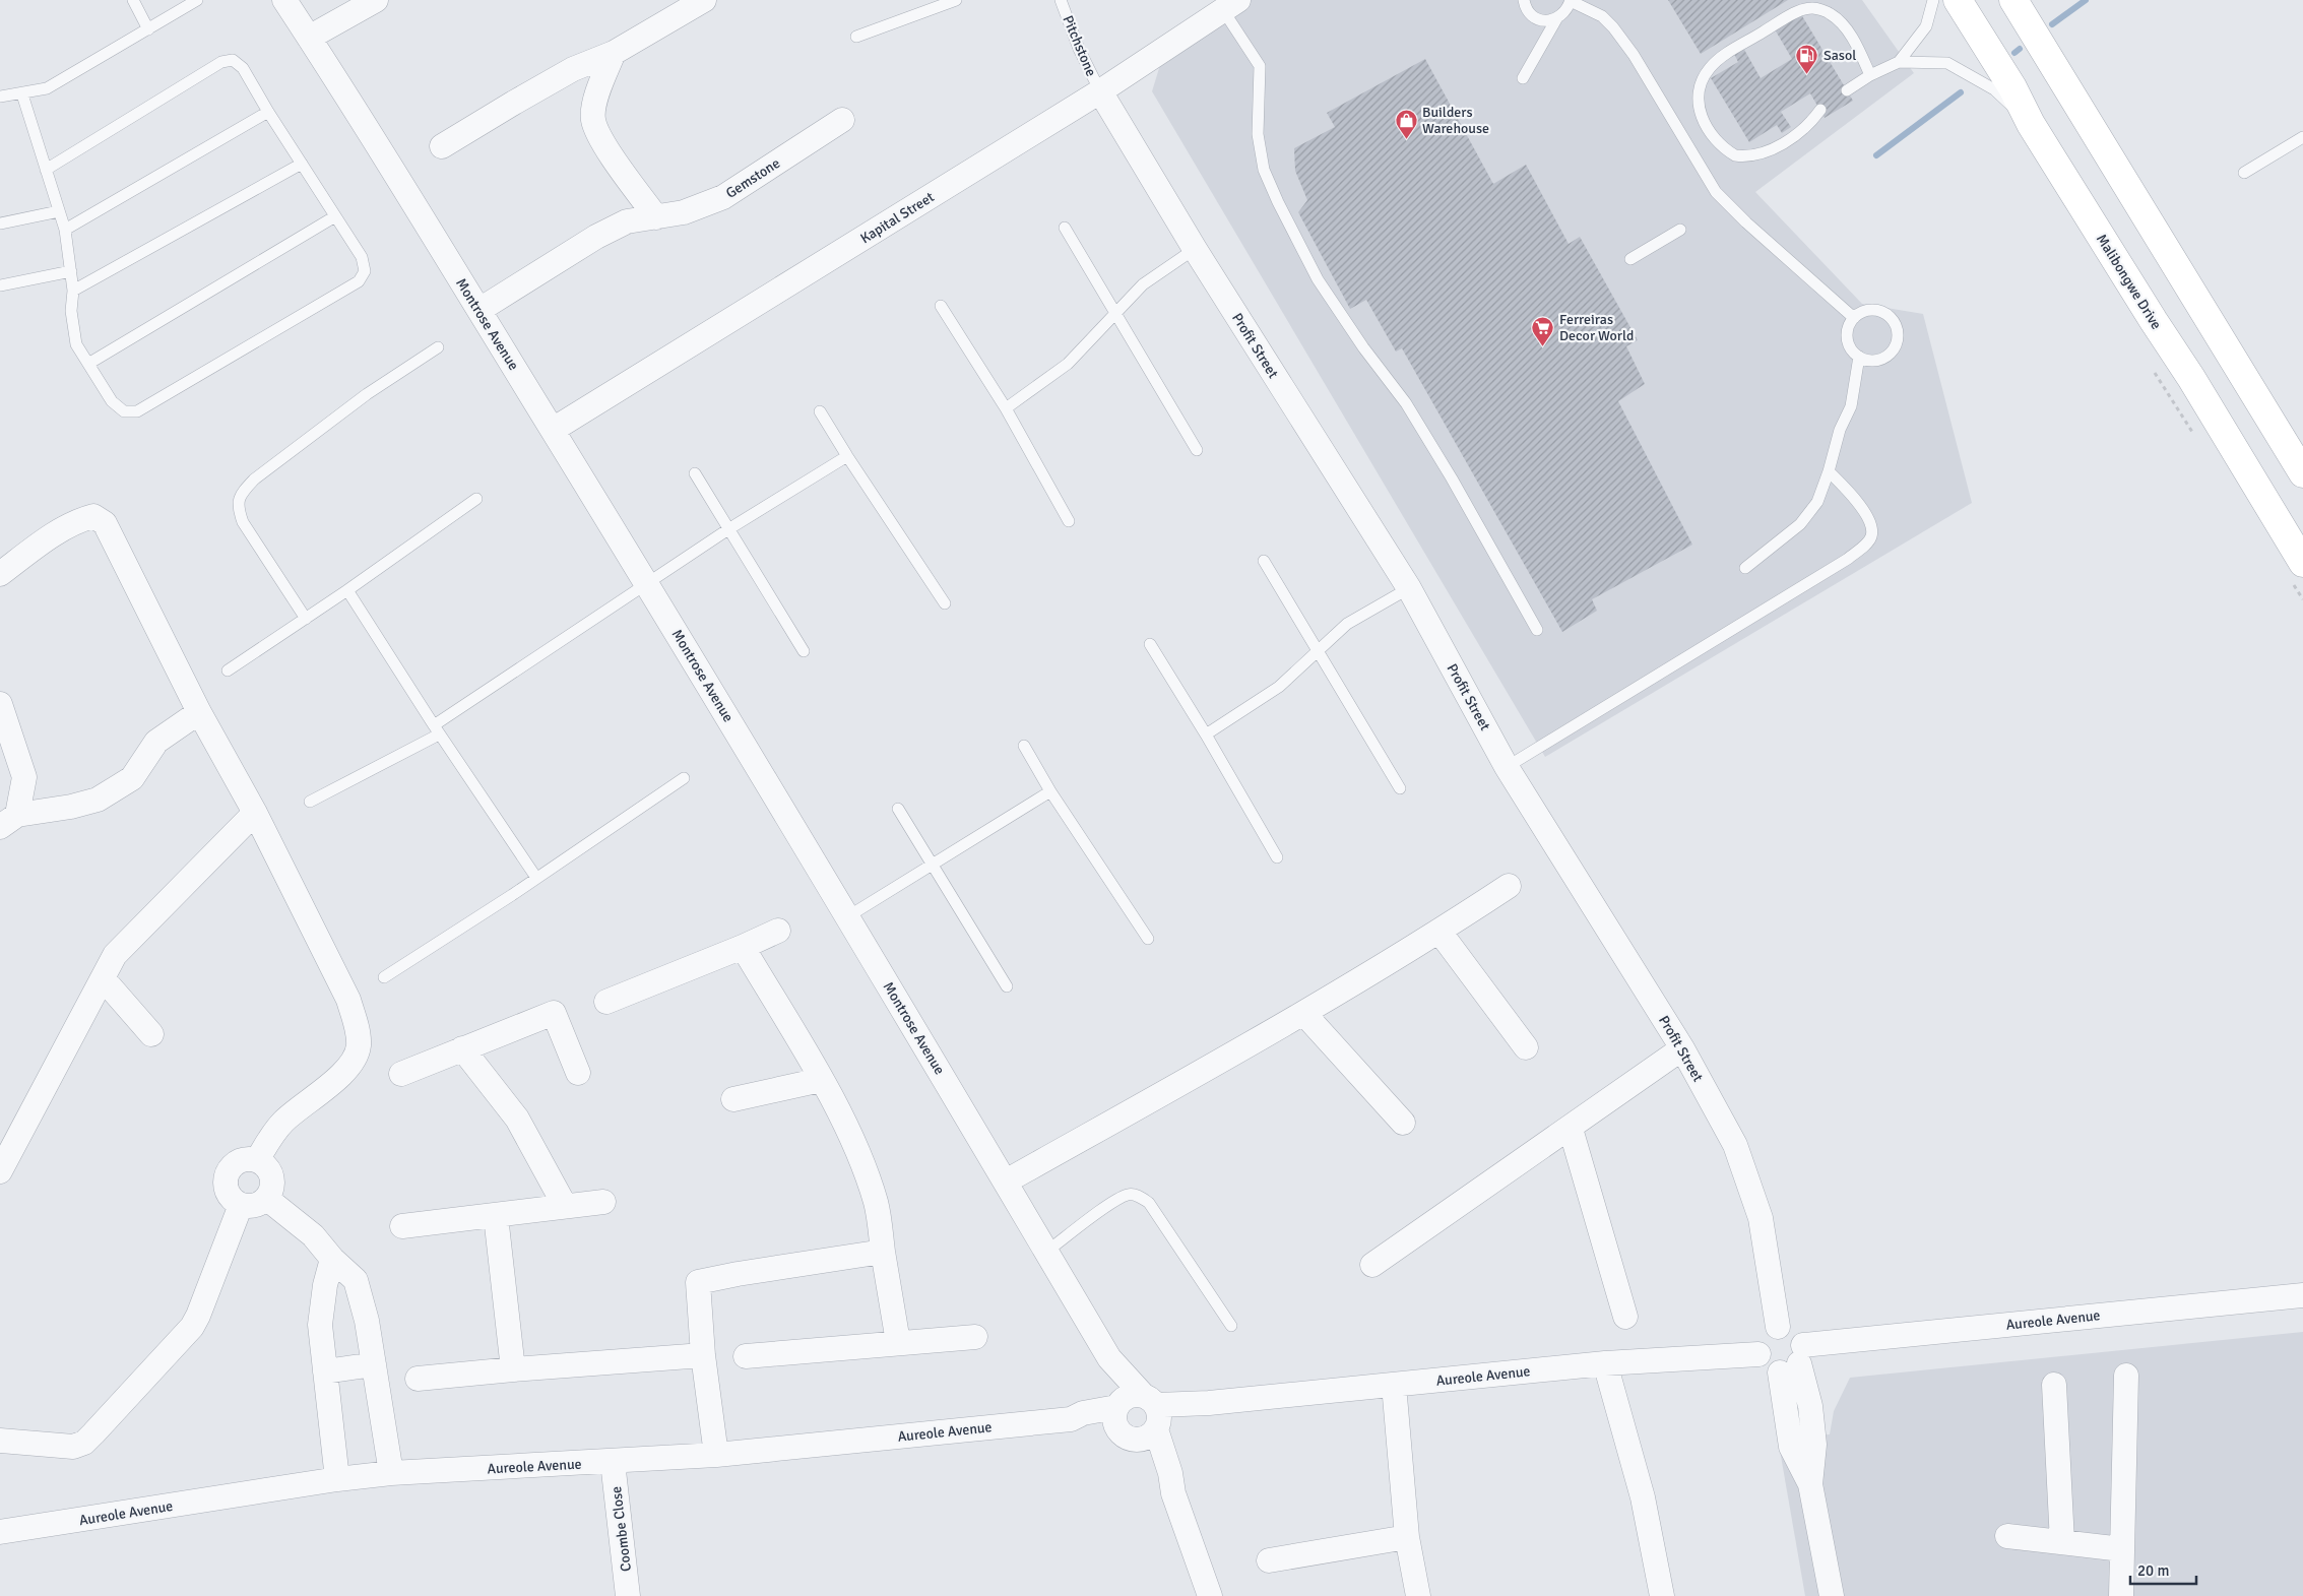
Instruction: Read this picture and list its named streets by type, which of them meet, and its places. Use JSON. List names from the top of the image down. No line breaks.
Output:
{"streets":{"main road":["Malibongwe Drive"],"street":["Gemstone","Kapital Street","Montrose Avenue","Profit Street","Aureole Avenue","Coombe Close"],"lane":["Pitchstone"]},"crossings":[["Pitchstone","Kapital Street"],["Pitchstone","Profit Street"],["Gemstone","Montrose Avenue"],["Kapital Street","Montrose Avenue"],["Kapital Street","Profit Street"],["Montrose Avenue","Aureole Avenue"],["Profit Street","Aureole Avenue"],["Aureole Avenue","Coombe Close"]],"places":{"fuel station":["Sasol"],"shop":["Builders Warehouse"],"supermarket":["Ferreiras Decor World"]},"scale_bar":"20 m"}
